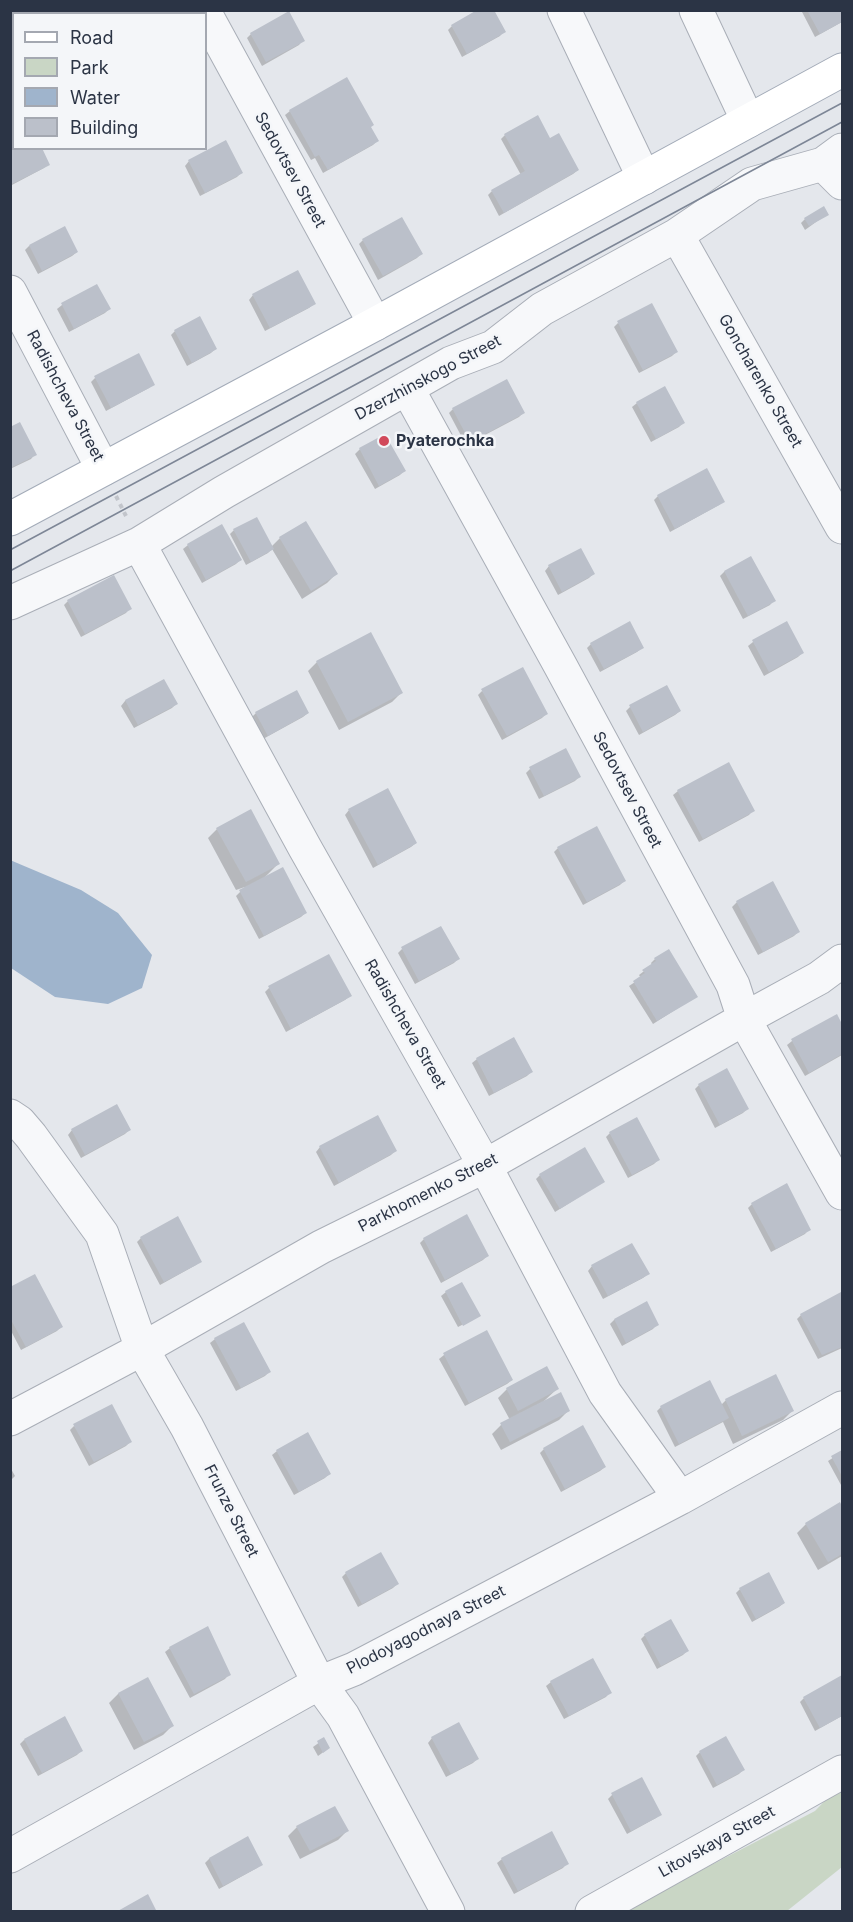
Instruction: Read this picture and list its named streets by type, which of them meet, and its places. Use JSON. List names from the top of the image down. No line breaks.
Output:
{"streets":{"street":["Sedovtsev Street","Dzerzhinskogo Street","Goncharenko Street","Radishcheva Street","Parkhomenko Street","Frunze Street","Plodoyagodnaya Street","Litovskaya Street"]},"crossings":[["Sedovtsev Street","Dzerzhinskogo Street"],["Sedovtsev Street","Parkhomenko Street"],["Dzerzhinskogo Street","Goncharenko Street"],["Dzerzhinskogo Street","Radishcheva Street"],["Radishcheva Street","Parkhomenko Street"],["Radishcheva Street","Plodoyagodnaya Street"],["Parkhomenko Street","Frunze Street"],["Frunze Street","Plodoyagodnaya Street"]],"places":["Pyaterochka"],"legend":["Road","Park","Water","Building"]}
